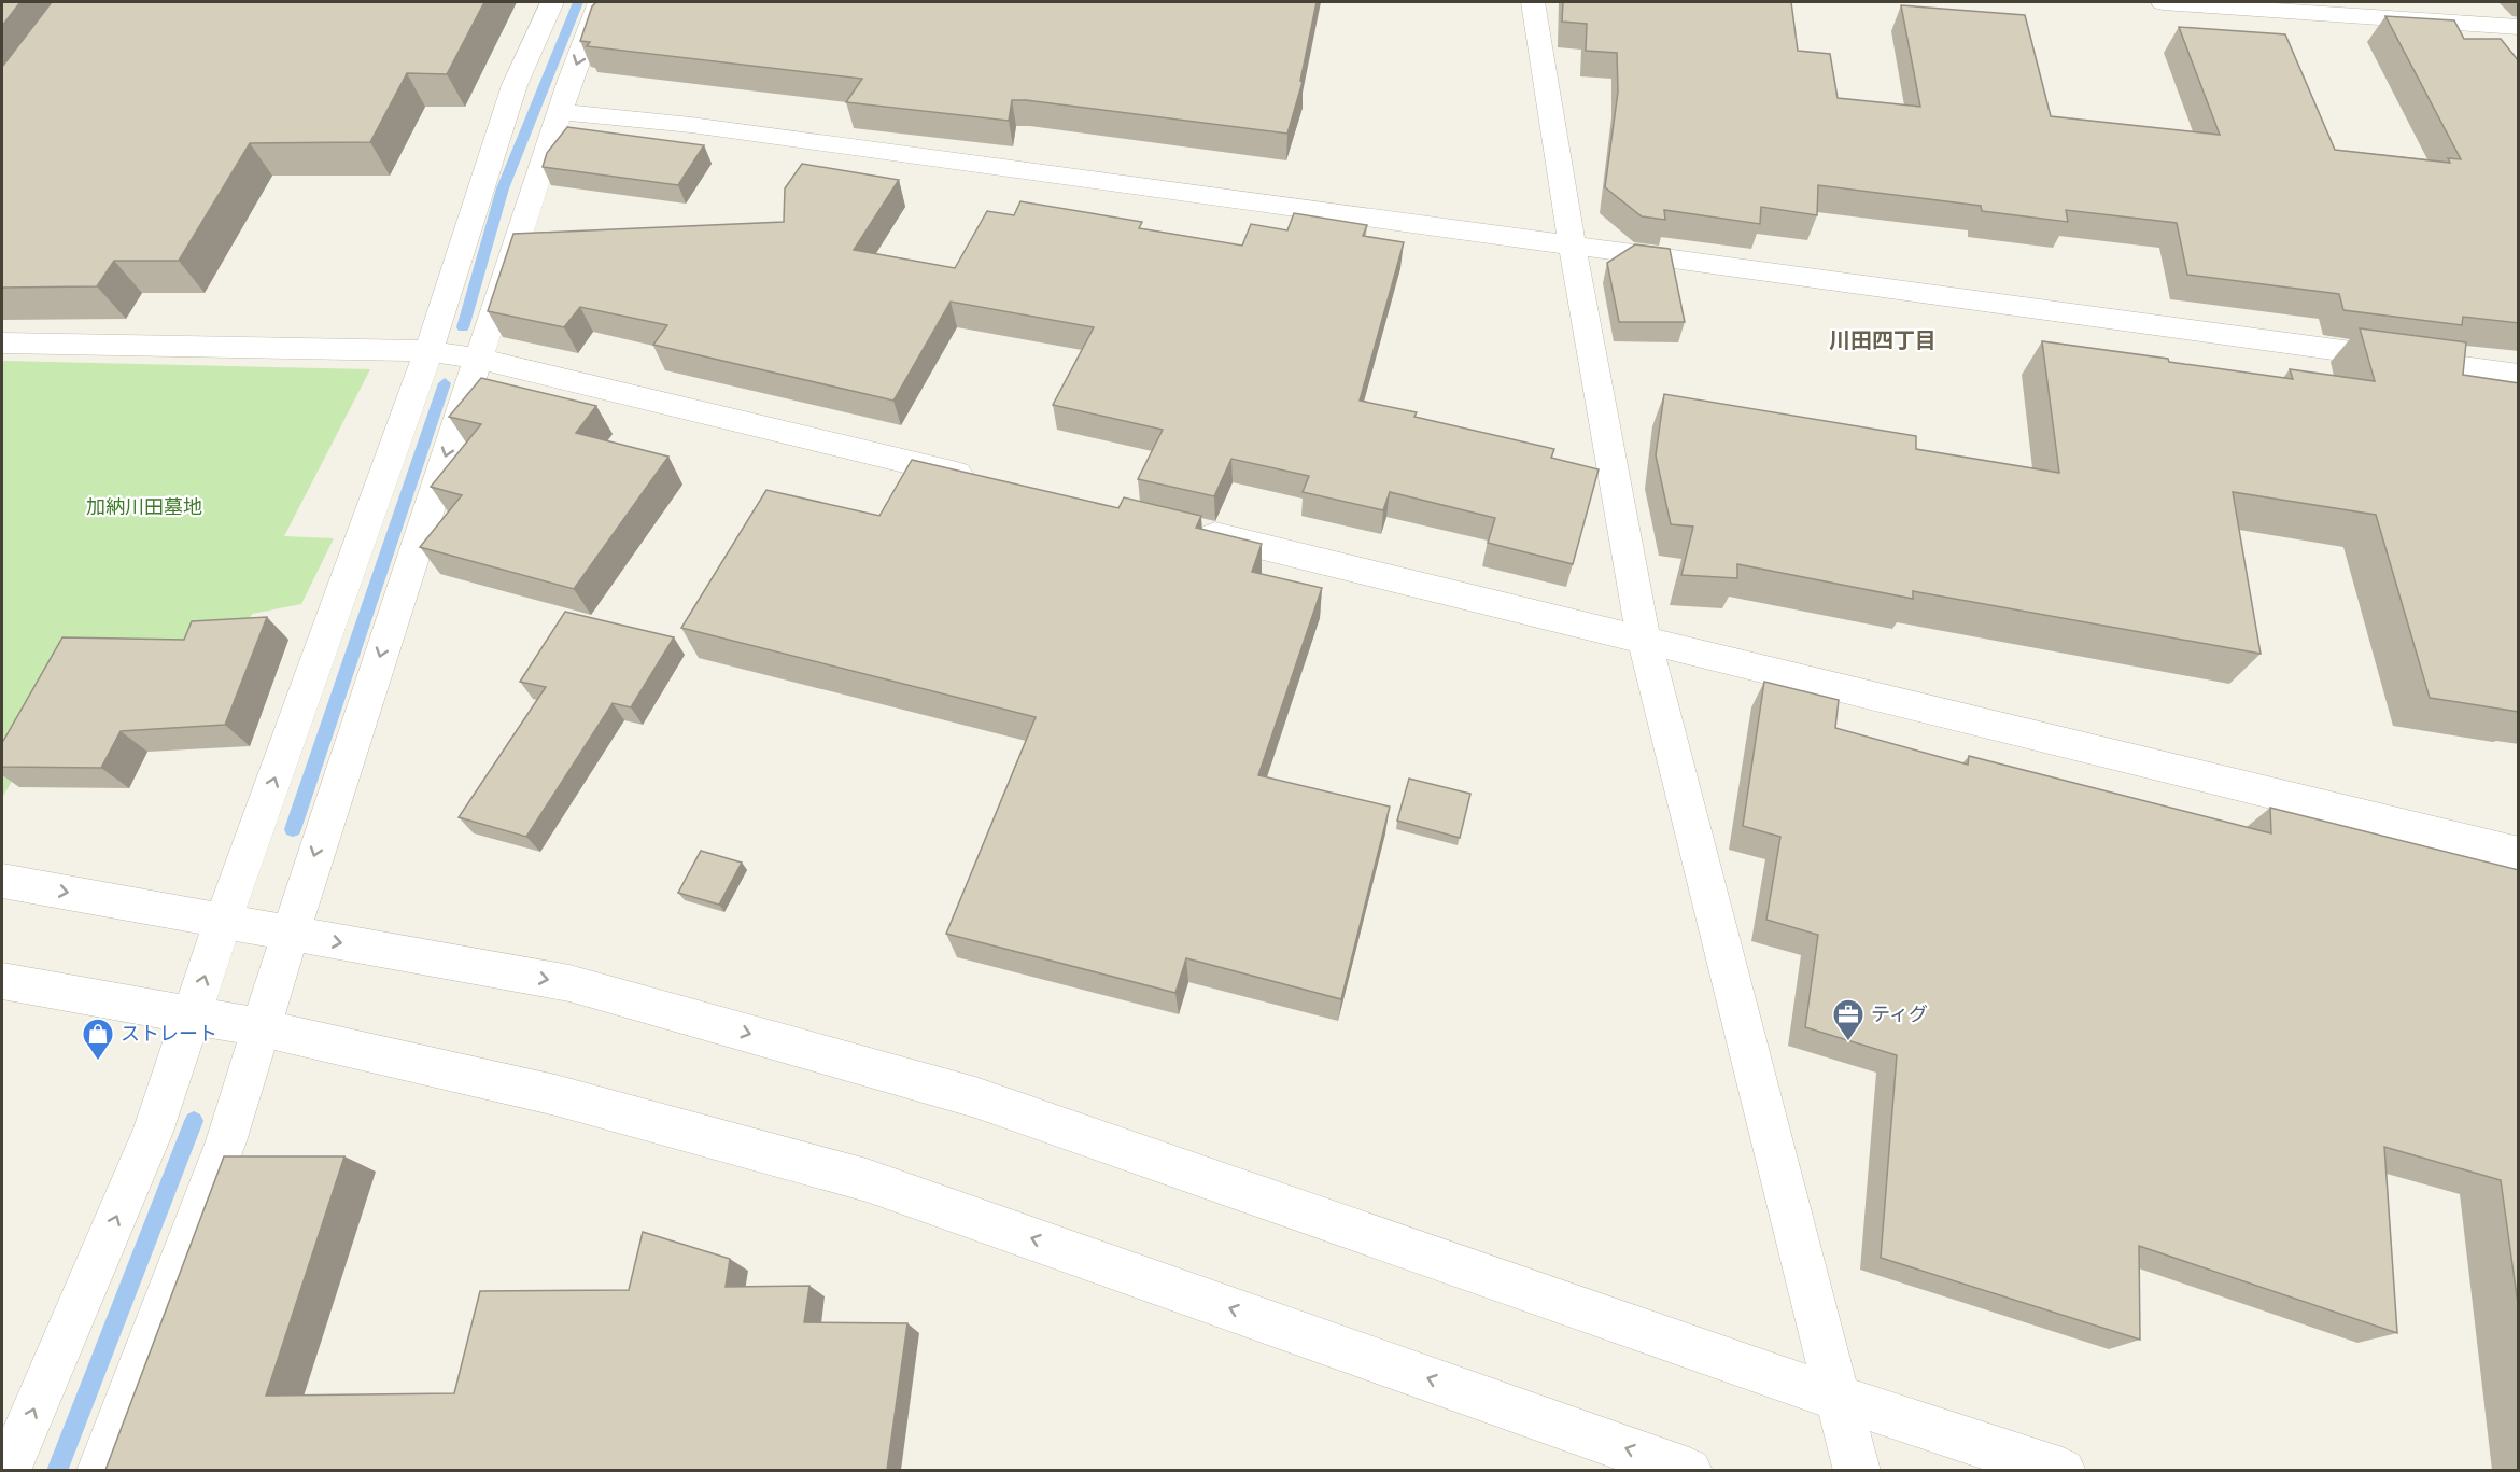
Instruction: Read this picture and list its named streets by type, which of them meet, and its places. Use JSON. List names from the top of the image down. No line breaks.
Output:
{"districts":["川田四丁目"],"parks":["加納川田墓地"],"places":{"office":["ティグ"],"shop":["ストレート"]}}
